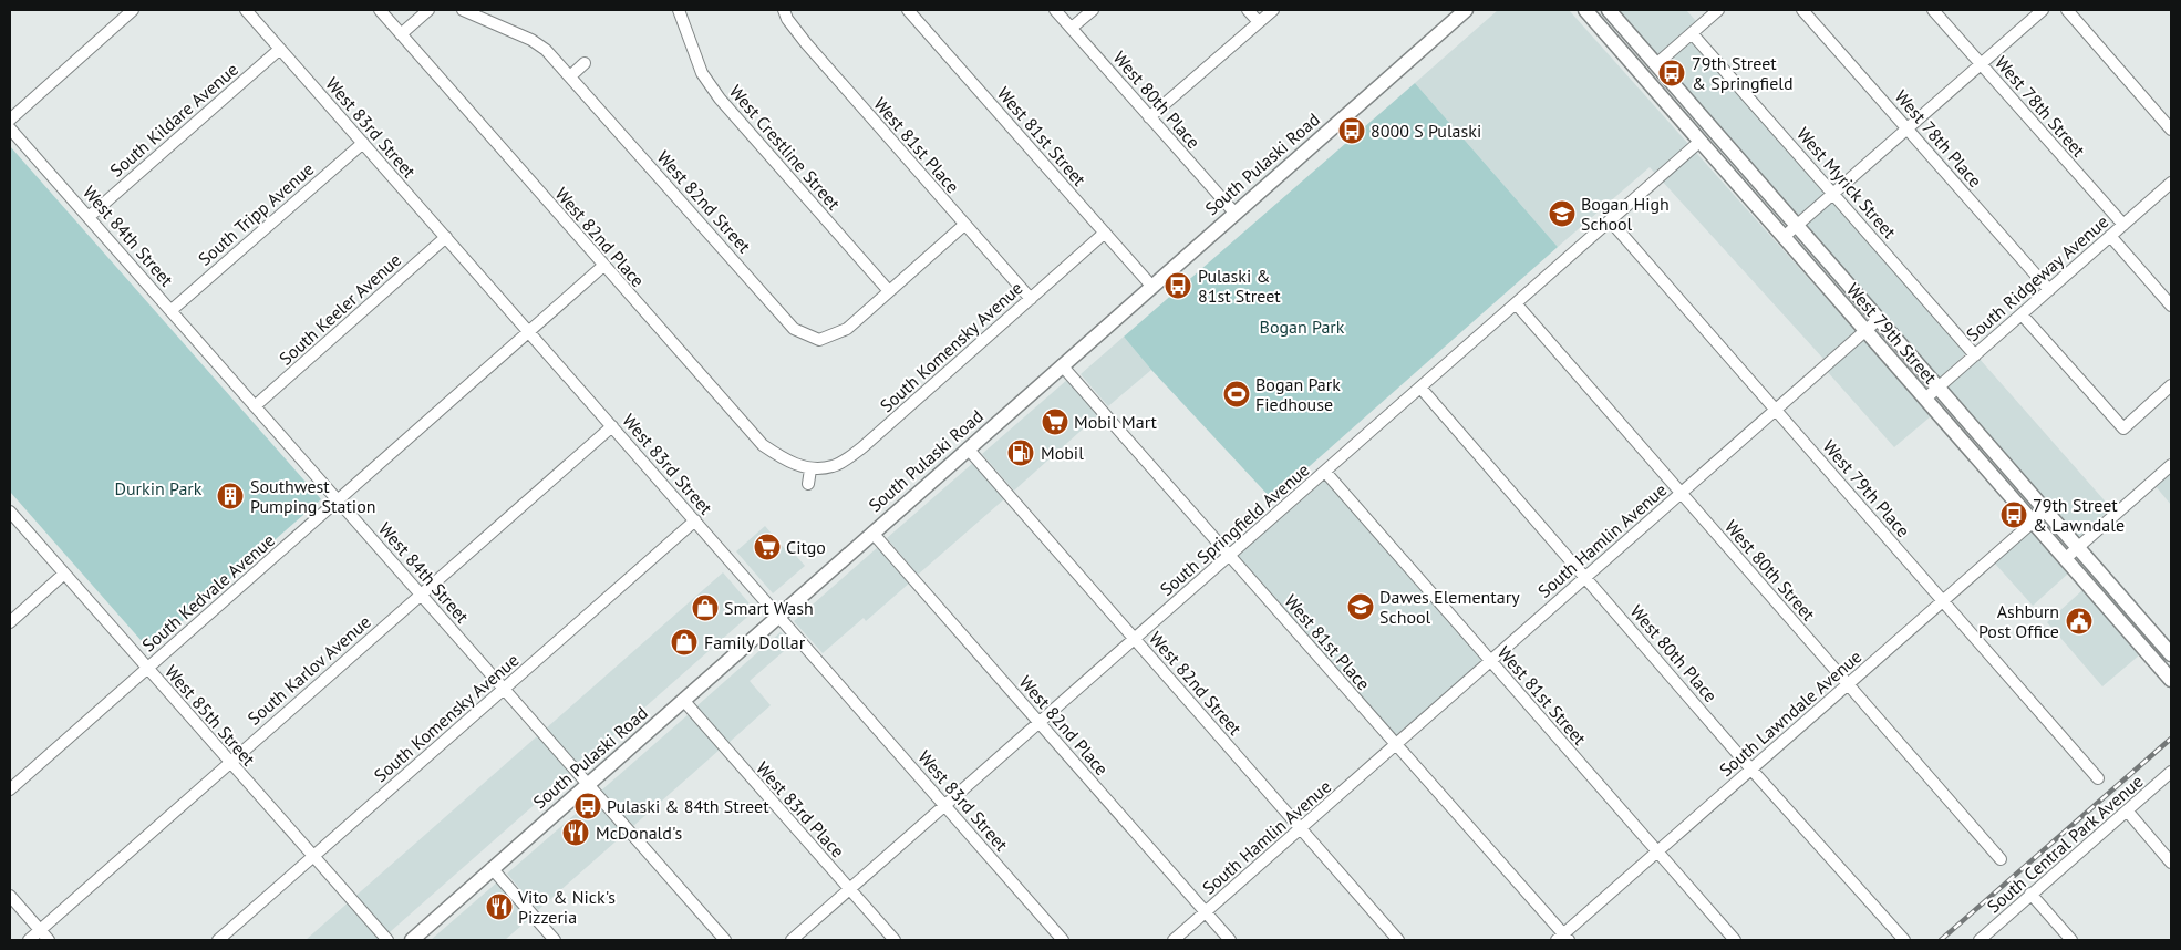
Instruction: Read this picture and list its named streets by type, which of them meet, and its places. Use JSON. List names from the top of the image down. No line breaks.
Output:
{"streets":{"main road":["South Pulaski Road","West 79th Street"],"street":["West 80th Place","West 78th Street","South Kildare Avenue","West 83rd Street","West 81st Street","West 78th Place","West 81st Place","West Crestline Street","West Myrick Street","West 82nd Street","South Tripp Avenue","West 84th Street","West 82nd Place","South Ridgeway Avenue","South Keeler Avenue","South Komensky Avenue","West 79th Place","South Springfield Avenue","South Hamlin Avenue","West 80th Street","South Kedvale Avenue","South Karlov Avenue","South Lawndale Avenue","West 85th Street","West 83rd Place","South Central Park Avenue"]},"crossings":[["West 80th Place","South Pulaski Road"],["West 80th Place","South Springfield Avenue"],["West 80th Place","South Hamlin Avenue"],["West 80th Place","South Lawndale Avenue"],["West 78th Street","South Ridgeway Avenue"],["South Kildare Avenue","West 83rd Street"],["South Kildare Avenue","West 84th Street"],["West 83rd Street","South Pulaski Road"],["West 83rd Street","South Tripp Avenue"],["West 83rd Street","South Keeler Avenue"],["West 83rd Street","South Komensky Avenue"],["West 83rd Street","South Springfield Avenue"],["West 83rd Street","South Kedvale Avenue"],["West 83rd Street","South Karlov Avenue"],["West 81st Street","South Pulaski Road"],["West 81st Street","South Komensky Avenue"],["West 81st Street","South Springfield Avenue"],["West 81st Street","South Hamlin Avenue"],["West 81st Street","South Lawndale Avenue"],["West 78th Place","South Ridgeway Avenue"],["West 81st Place","South Pulaski Road"],["West 81st Place","South Komensky Avenue"],["West 81st Place","South Springfield Avenue"],["West 81st Place","South Hamlin Avenue"],["West 81st Place","South Lawndale Avenue"],["West Crestline Street","West 82nd Street"],["South Pulaski Road","West 82nd Street"],["South Pulaski Road","West 84th Street"],["South Pulaski Road","West 82nd Place"],["South Pulaski Road","West 83rd Place"],["West Myrick Street","South Ridgeway Avenue"],["West 82nd Street","South Springfield Avenue"],["West 82nd Street","South Hamlin Avenue"],["South Tripp Avenue","West 84th Street"],["West 84th Street","South Keeler Avenue"],["West 84th Street","South Komensky Avenue"],["West 84th Street","South Kedvale Avenue"],["West 84th Street","South Karlov Avenue"],["West 82nd Place","South Komensky Avenue"],["West 82nd Place","South Springfield Avenue"],["West 82nd Place","South Hamlin Avenue"],["West 82nd Place","South Kedvale Avenue"],["South Ridgeway Avenue","West 79th Street"],["West 79th Street","South Springfield Avenue"],["West 79th Street","South Hamlin Avenue"],["West 79th Street","South Lawndale Avenue"],["South Komensky Avenue","West 85th Street"],["West 79th Place","South Springfield Avenue"],["West 79th Place","South Hamlin Avenue"],["West 79th Place","South Lawndale Avenue"],["South Springfield Avenue","West 80th Street"],["South Springfield Avenue","West 83rd Place"],["South Hamlin Avenue","West 80th Street"],["West 80th Street","South Lawndale Avenue"],["South Kedvale Avenue","West 85th Street"],["South Karlov Avenue","West 85th Street"]],"parks":["Bogan Park","Durkin Park"],"places":{"bus stop":["79th Street & Springfield","8000 S Pulaski","Pulaski & 81st Street","79th Street & Lawndale","Pulaski & 84th Street"],"school or university":["Bogan High School","Dawes Elementary School"],"sports":["Bogan Park Fiedhouse"],"supermarket":["Mobil Mart","Citgo"],"fuel station":["Mobil"],"building":["Southwest Pumping Station"],"shop":["Smart Wash","Family Dollar"],"public building":["Ashburn Post Office"],"restaurant":["McDonald's","Vito & Nick's Pizzeria"]}}
